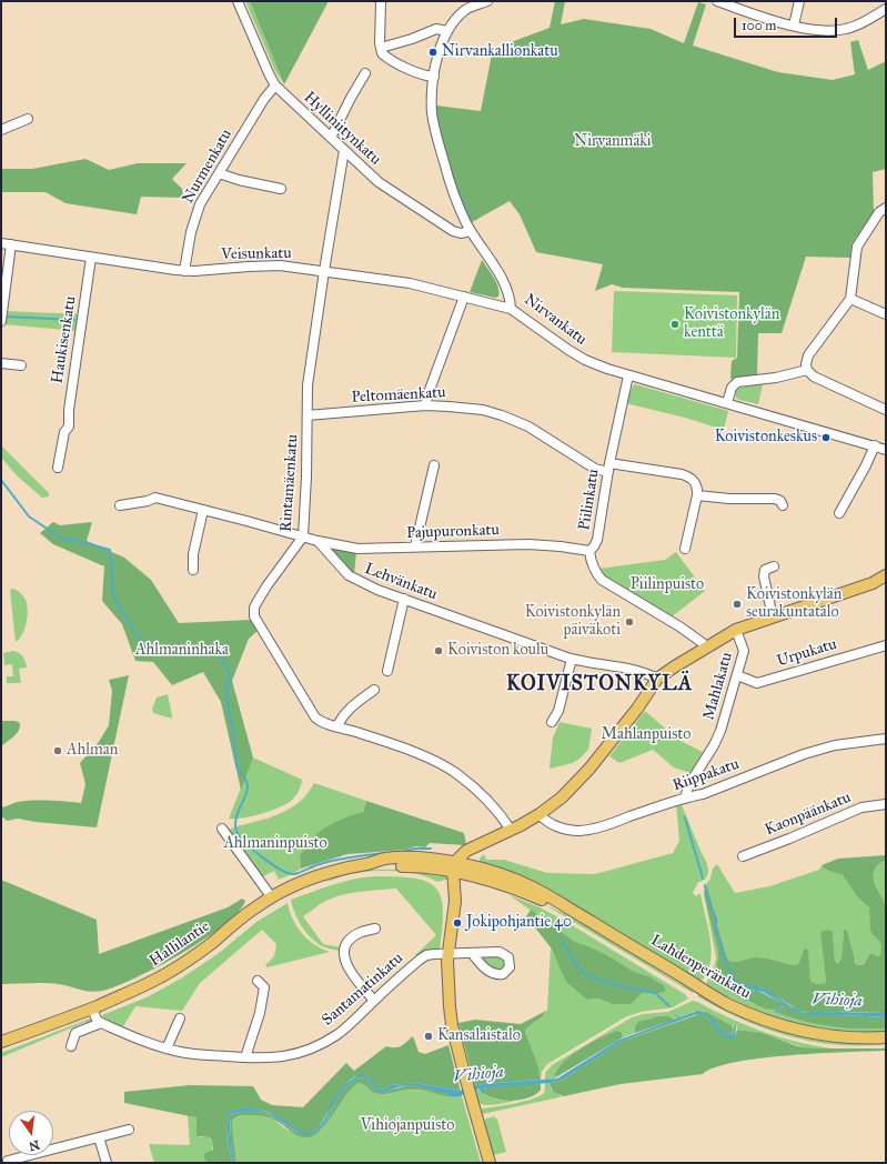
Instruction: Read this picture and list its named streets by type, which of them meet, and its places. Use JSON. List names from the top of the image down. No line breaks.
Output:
{"streets":{"main road":["Hallilantie","Lahdenperänkatu"],"street":["Hylliniitynkatu","Nurmenkatu","Veisunkatu","Nirvankatu","Haukisenkatu","Peltomäenkatu","Rintamäenkatu","Piilinkatu","Pajupuronkatu","Lehvänkatu","Urpukatu","Mahlakatu","Riippakatu","Kaonpäänkatu","Santamatinkatu"]},"crossings":[["Hylliniitynkatu","Nurmenkatu"],["Hylliniitynkatu","Nirvankatu"],["Hylliniitynkatu","Rintamäenkatu"],["Nurmenkatu","Veisunkatu"],["Veisunkatu","Nirvankatu"],["Veisunkatu","Haukisenkatu"],["Veisunkatu","Rintamäenkatu"],["Nirvankatu","Piilinkatu"],["Peltomäenkatu","Rintamäenkatu"],["Peltomäenkatu","Piilinkatu"],["Piilinkatu","Pajupuronkatu"],["Pajupuronkatu","Lehvänkatu"],["Urpukatu","Mahlakatu"],["Mahlakatu","Riippakatu"],["Hallilantie","Lahdenperänkatu"]],"districts":["KOIVISTONKYLÄ"],"water":["Vihioja"],"parks":["Nirvanmäki","Piilinpuisto","Ahlmaninhaka","Mahlanpuisto","Ahlmaninpuisto","Vihiojanpuisto"],"places":["Nirvankallionkatu","Koivistonkylän kenttä","Koivistonkeskus","Koivistonkylän seurakuntatalo","Koivistonkylän päiväkoti","Koiviston koulu","Ahlman","Jokipohjantie 40","Kansalaistalo"],"scale_bar":"100 m","north":"bottom"}
